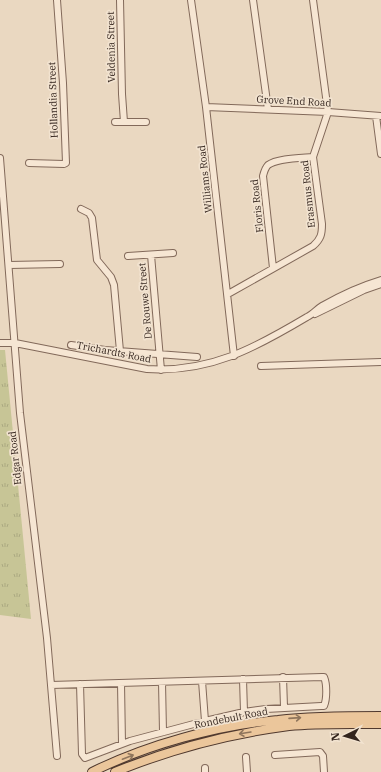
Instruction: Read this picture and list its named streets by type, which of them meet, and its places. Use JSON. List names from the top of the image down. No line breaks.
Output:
{"streets":{"main road":["Rondebult Road"],"street":["Veldenia Street","Hollandia Street","Grove End Road","Williams Road","Erasmus Road","Floris Road","De Rouwe Street","Trichardts Road","Edgar Road"]},"crossings":[["Grove End Road","Williams Road"],["Grove End Road","Erasmus Road"],["Williams Road","Erasmus Road"],["Williams Road","Trichardts Road"],["Erasmus Road","Floris Road"],["De Rouwe Street","Trichardts Road"],["Trichardts Road","Edgar Road"]],"north":"left"}
